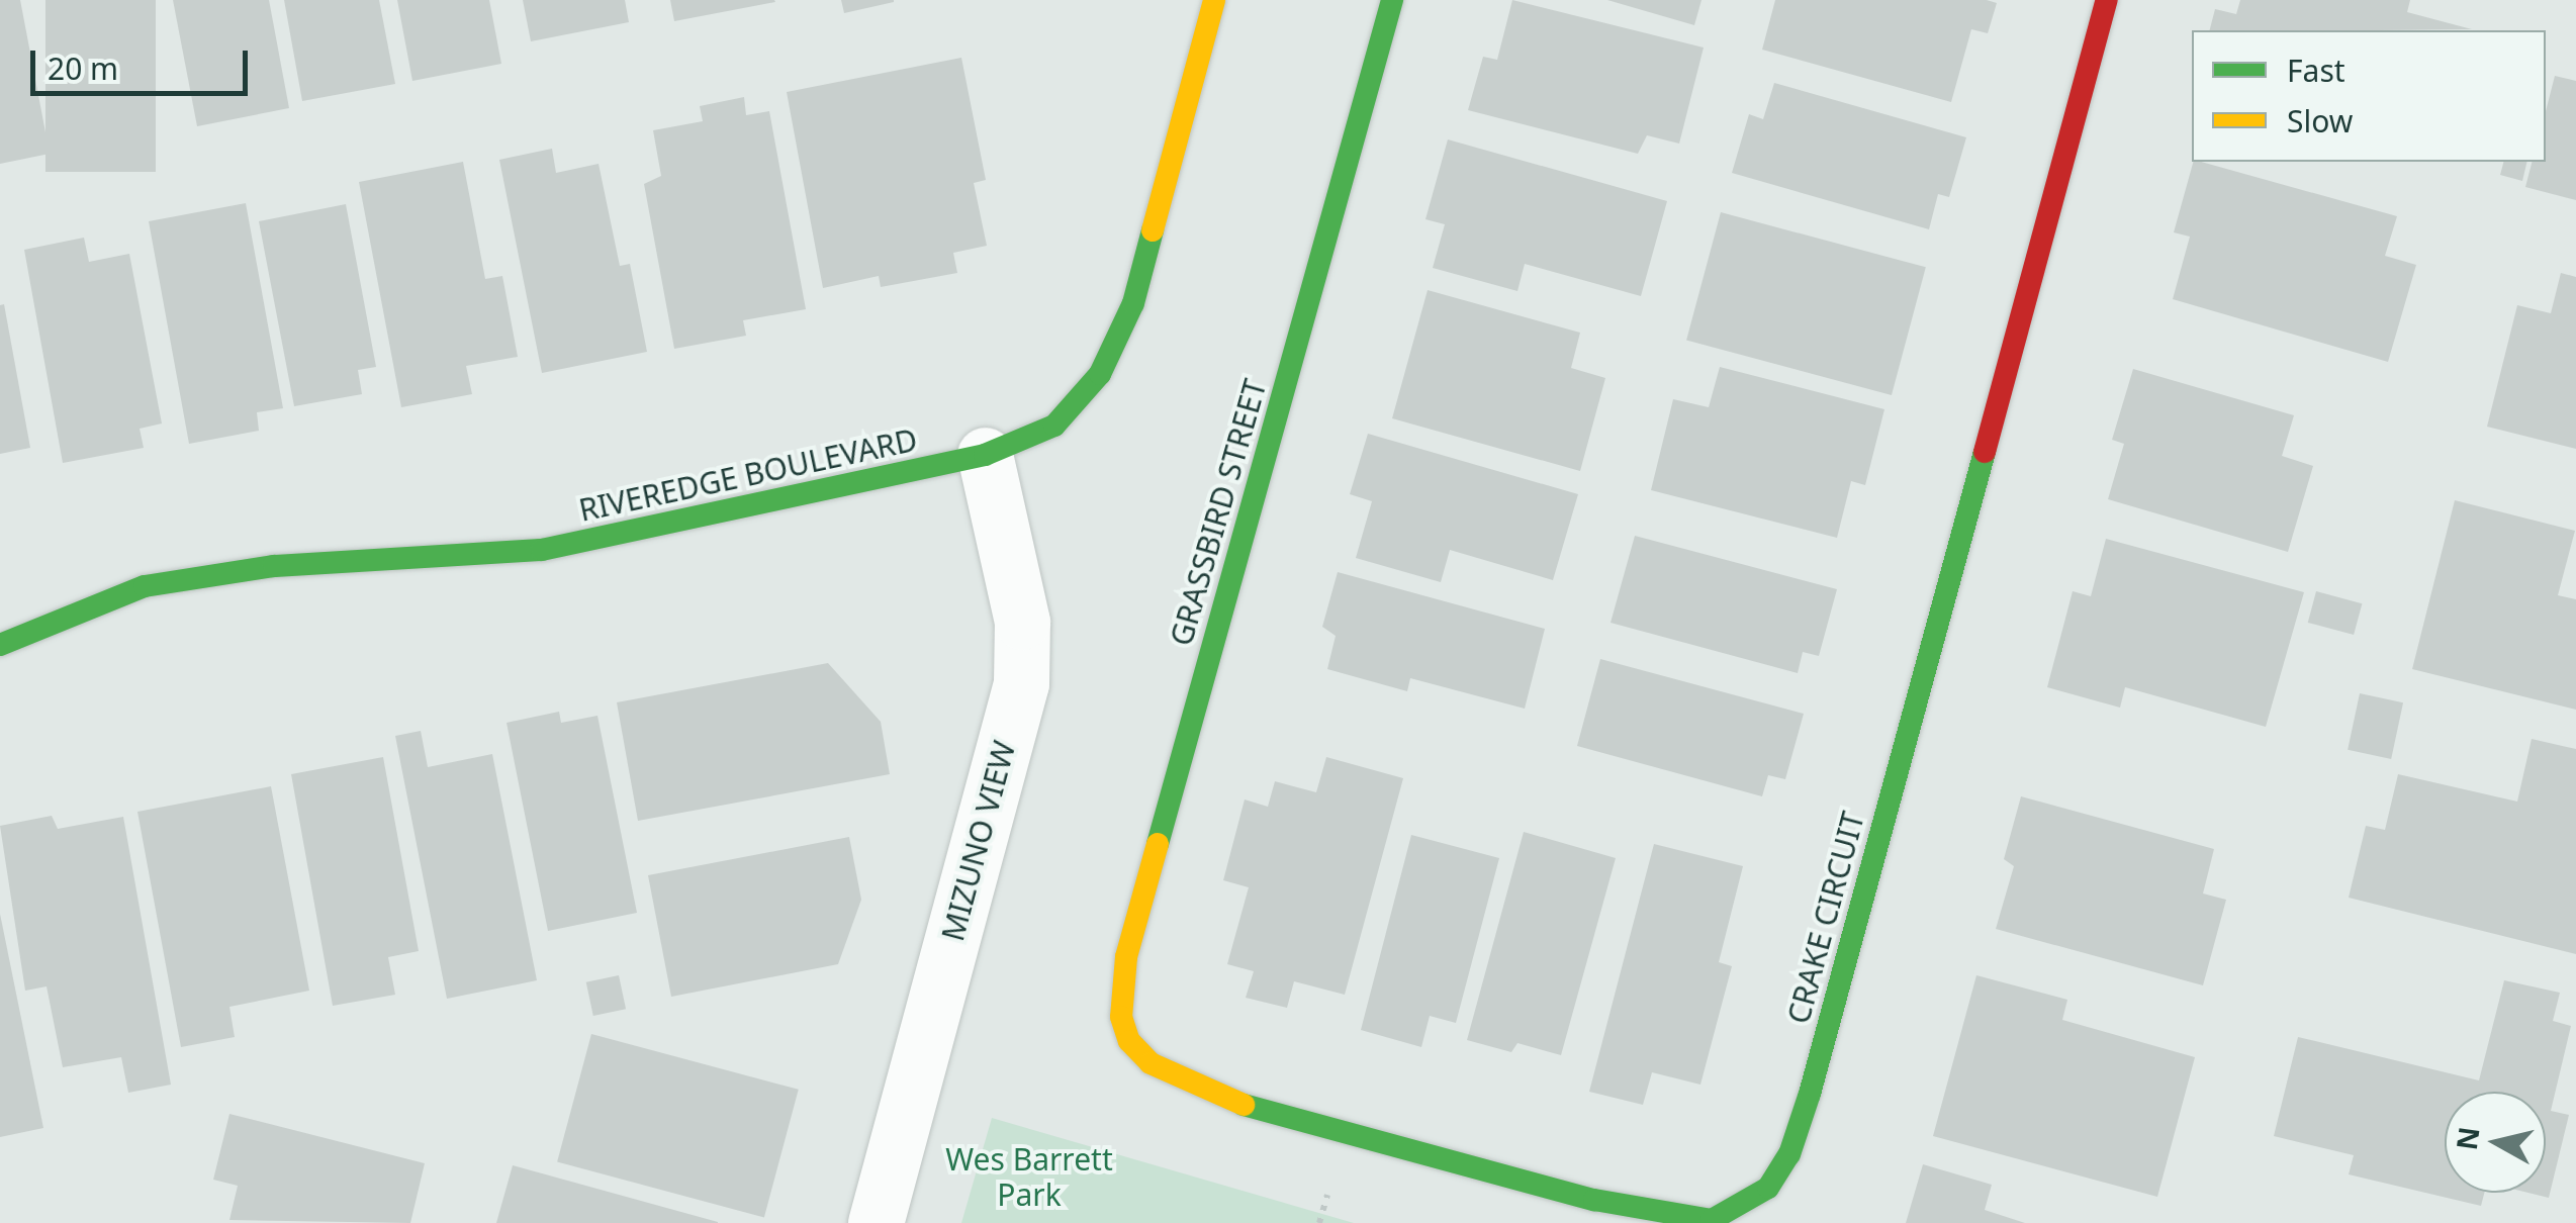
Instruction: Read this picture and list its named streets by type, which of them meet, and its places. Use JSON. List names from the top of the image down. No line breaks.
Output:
{"streets":{"street":["RIVEREDGE BOULEVARD","GRASSBIRD STREET","MIZUNO VIEW","CRAKE CIRCUIT"]},"crossings":[["RIVEREDGE BOULEVARD","MIZUNO VIEW"],["GRASSBIRD STREET","CRAKE CIRCUIT"]],"parks":["Wes Barrett Park"],"legend":["Fast","Slow"],"scale_bar":"20 m","north":"left"}
